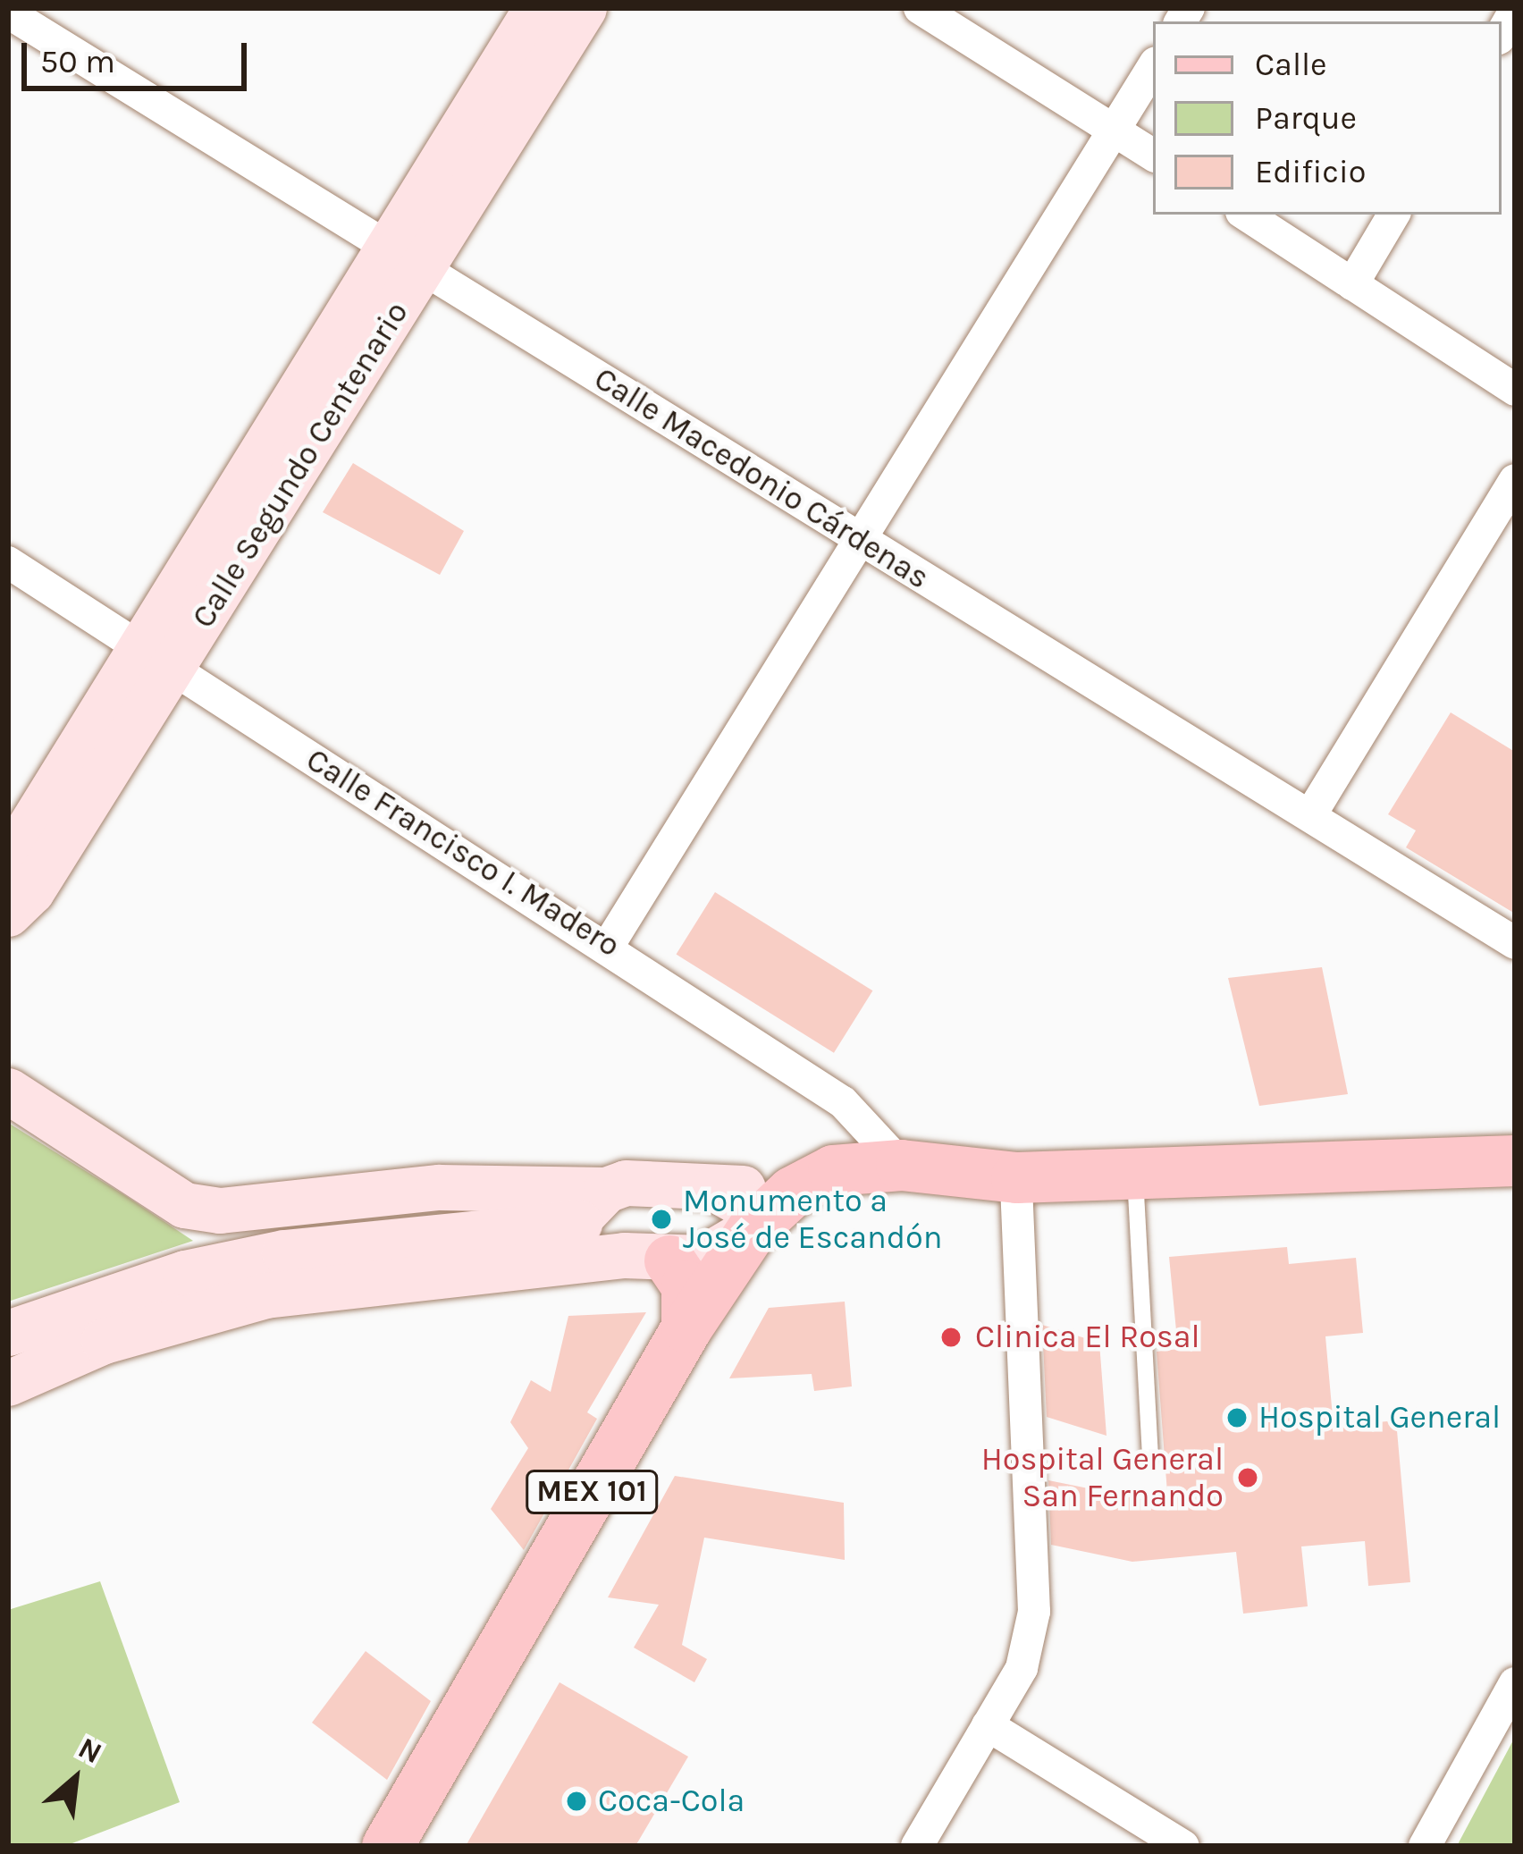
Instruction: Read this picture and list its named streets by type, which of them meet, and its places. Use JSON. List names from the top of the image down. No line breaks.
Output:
{"streets":{"main road":["MEX 101"],"street":["Calle Segundo Centenario","Calle Macedonio Cárdenas","Calle Francisco I. Madero"]},"crossings":[["Calle Segundo Centenario","Calle Macedonio Cárdenas"],["Calle Segundo Centenario","Calle Francisco I. Madero"],["Calle Francisco I. Madero","MEX 101"]],"places":["Monumento a José de Escandón","Clinica El Rosal","Hospital General","Hospital General San Fernando","Coca-Cola"],"legend":["Calle","Parque","Edificio"],"scale_bar":"50 m","north":"top right"}
